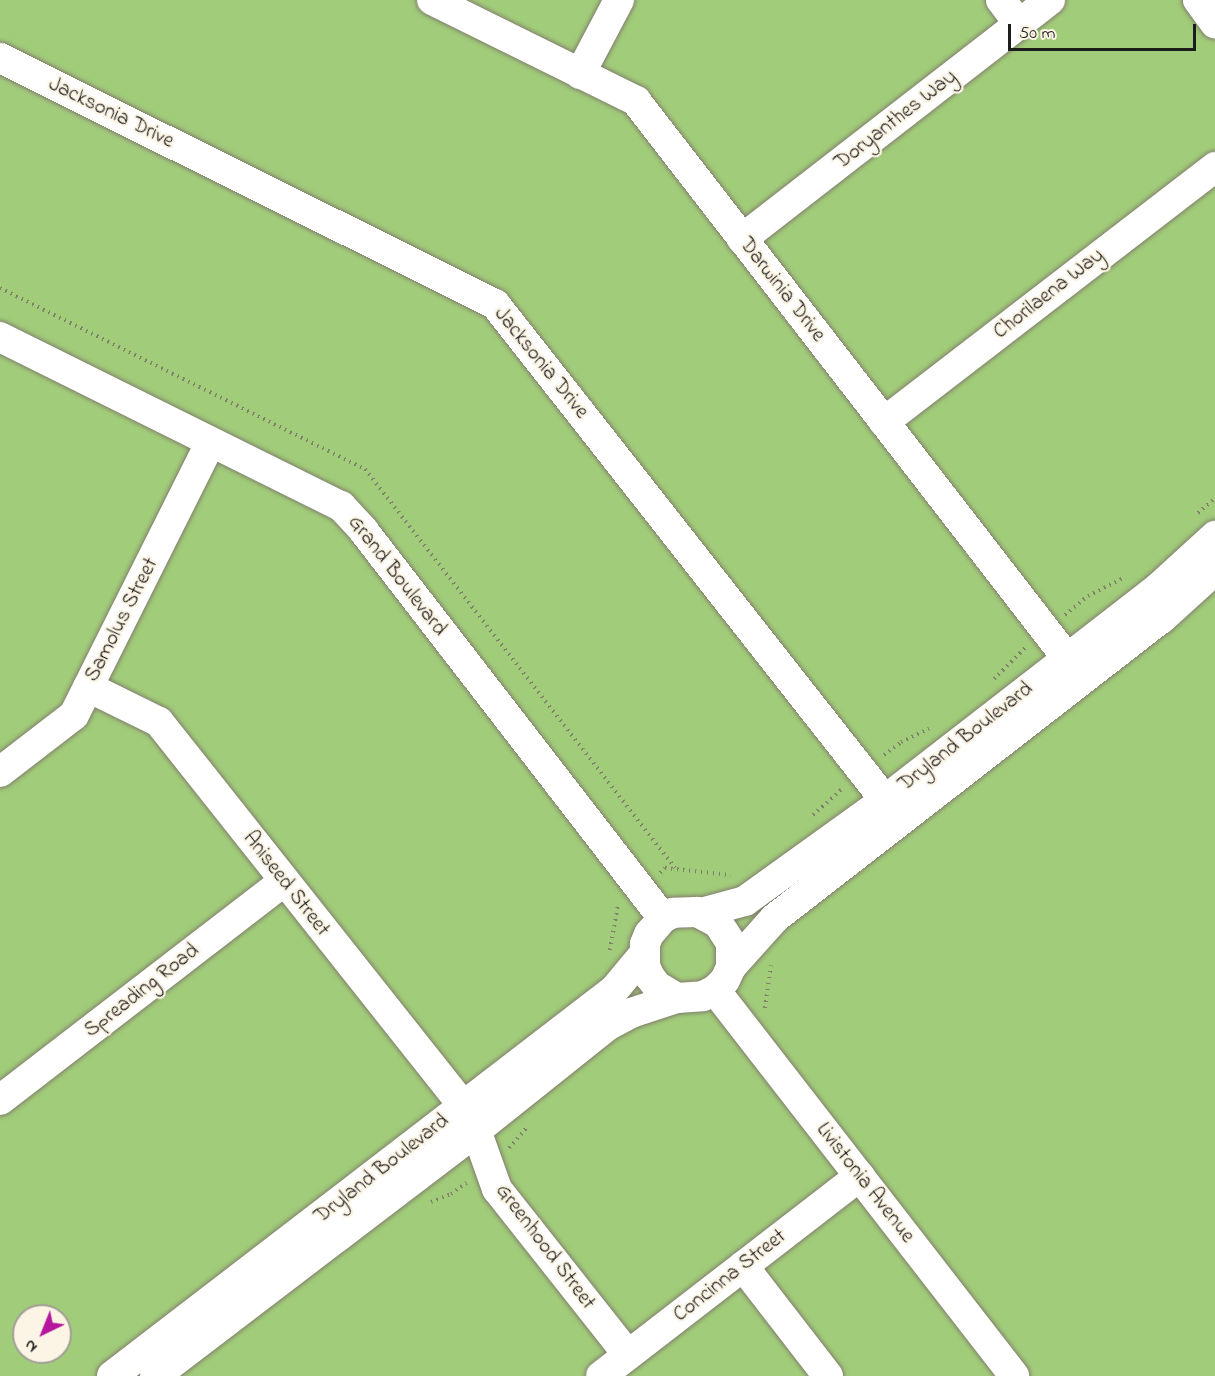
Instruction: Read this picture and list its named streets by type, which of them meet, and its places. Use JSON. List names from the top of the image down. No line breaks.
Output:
{"streets":{"street":["Jacksonia Drive","Doryanthes Way","Darwinia Drive","Chorilaena Way","Grand Boulevard","Samolus Street","Dryland Boulevard","Aniseed Street","Spreading Road","Livistonia Avenue","Greenhood Street","Concinna Street"]},"crossings":[["Jacksonia Drive","Dryland Boulevard"],["Doryanthes Way","Darwinia Drive"],["Darwinia Drive","Chorilaena Way"],["Darwinia Drive","Dryland Boulevard"],["Grand Boulevard","Samolus Street"],["Grand Boulevard","Dryland Boulevard"],["Grand Boulevard","Livistonia Avenue"],["Samolus Street","Aniseed Street"],["Dryland Boulevard","Aniseed Street"],["Dryland Boulevard","Livistonia Avenue"],["Dryland Boulevard","Greenhood Street"],["Aniseed Street","Spreading Road"],["Aniseed Street","Greenhood Street"],["Livistonia Avenue","Concinna Street"],["Greenhood Street","Concinna Street"]],"scale_bar":"50 m","north":"bottom left"}
